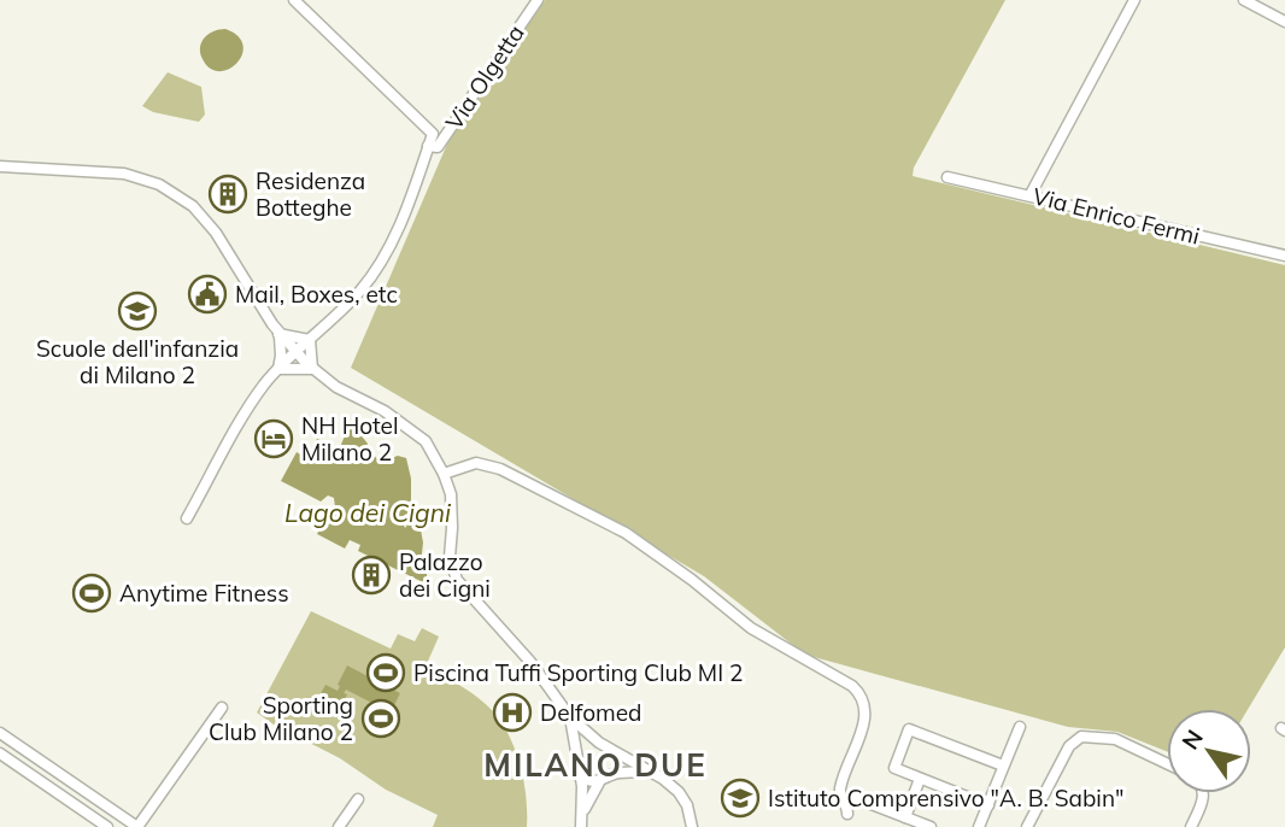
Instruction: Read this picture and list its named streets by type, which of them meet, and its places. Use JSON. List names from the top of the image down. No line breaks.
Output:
{"streets":{"street":["Via Olgetta","Via Enrico Fermi"]},"districts":["MILANO DUE"],"water":["Lago dei Cigni"],"places":{"building":["Residenza Botteghe","Palazzo dei Cigni"],"public building":["Mail, Boxes, etc"],"school or university":["Scuole dell'infanzia di Milano 2","Istituto Comprensivo \"A. B. Sabin\""],"hotel":["NH Hotel Milano 2"],"sports":["Anytime Fitness","Piscina Tuffi Sporting Club MI 2","Sporting Club Milano 2"],"hospital":["Delfomed"]},"north":"top left"}
